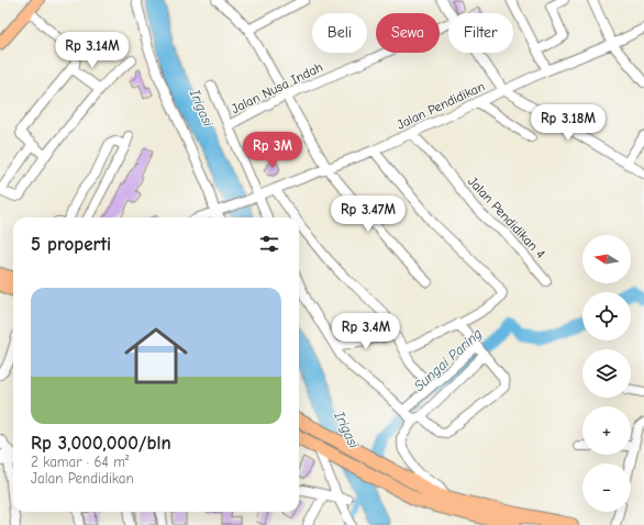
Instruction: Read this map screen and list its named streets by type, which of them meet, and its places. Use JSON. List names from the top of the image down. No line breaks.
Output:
{"streets":{"street":["Jalan Nusa Indah","Jalan Pendidikan","Jalan Pendidikan 4"]},"crossings":[["Jalan Pendidikan","Jalan Pendidikan 4"]],"water":["Irigasi","Sungai Paring"],"north":"left","page":{"chip":["Beli","Sewa","Filter"],"price":["Rp 3.14M","Rp 3.18M","Rp 3M","Rp 3.47M","Rp 3.4M"],"heading":"5 properti","map_buttons":["+","−"],"list":[{"name":"Rp 3,000,000/bln","note":"2 kamar · 64 m² · Jalan Pendidikan"}]}}
